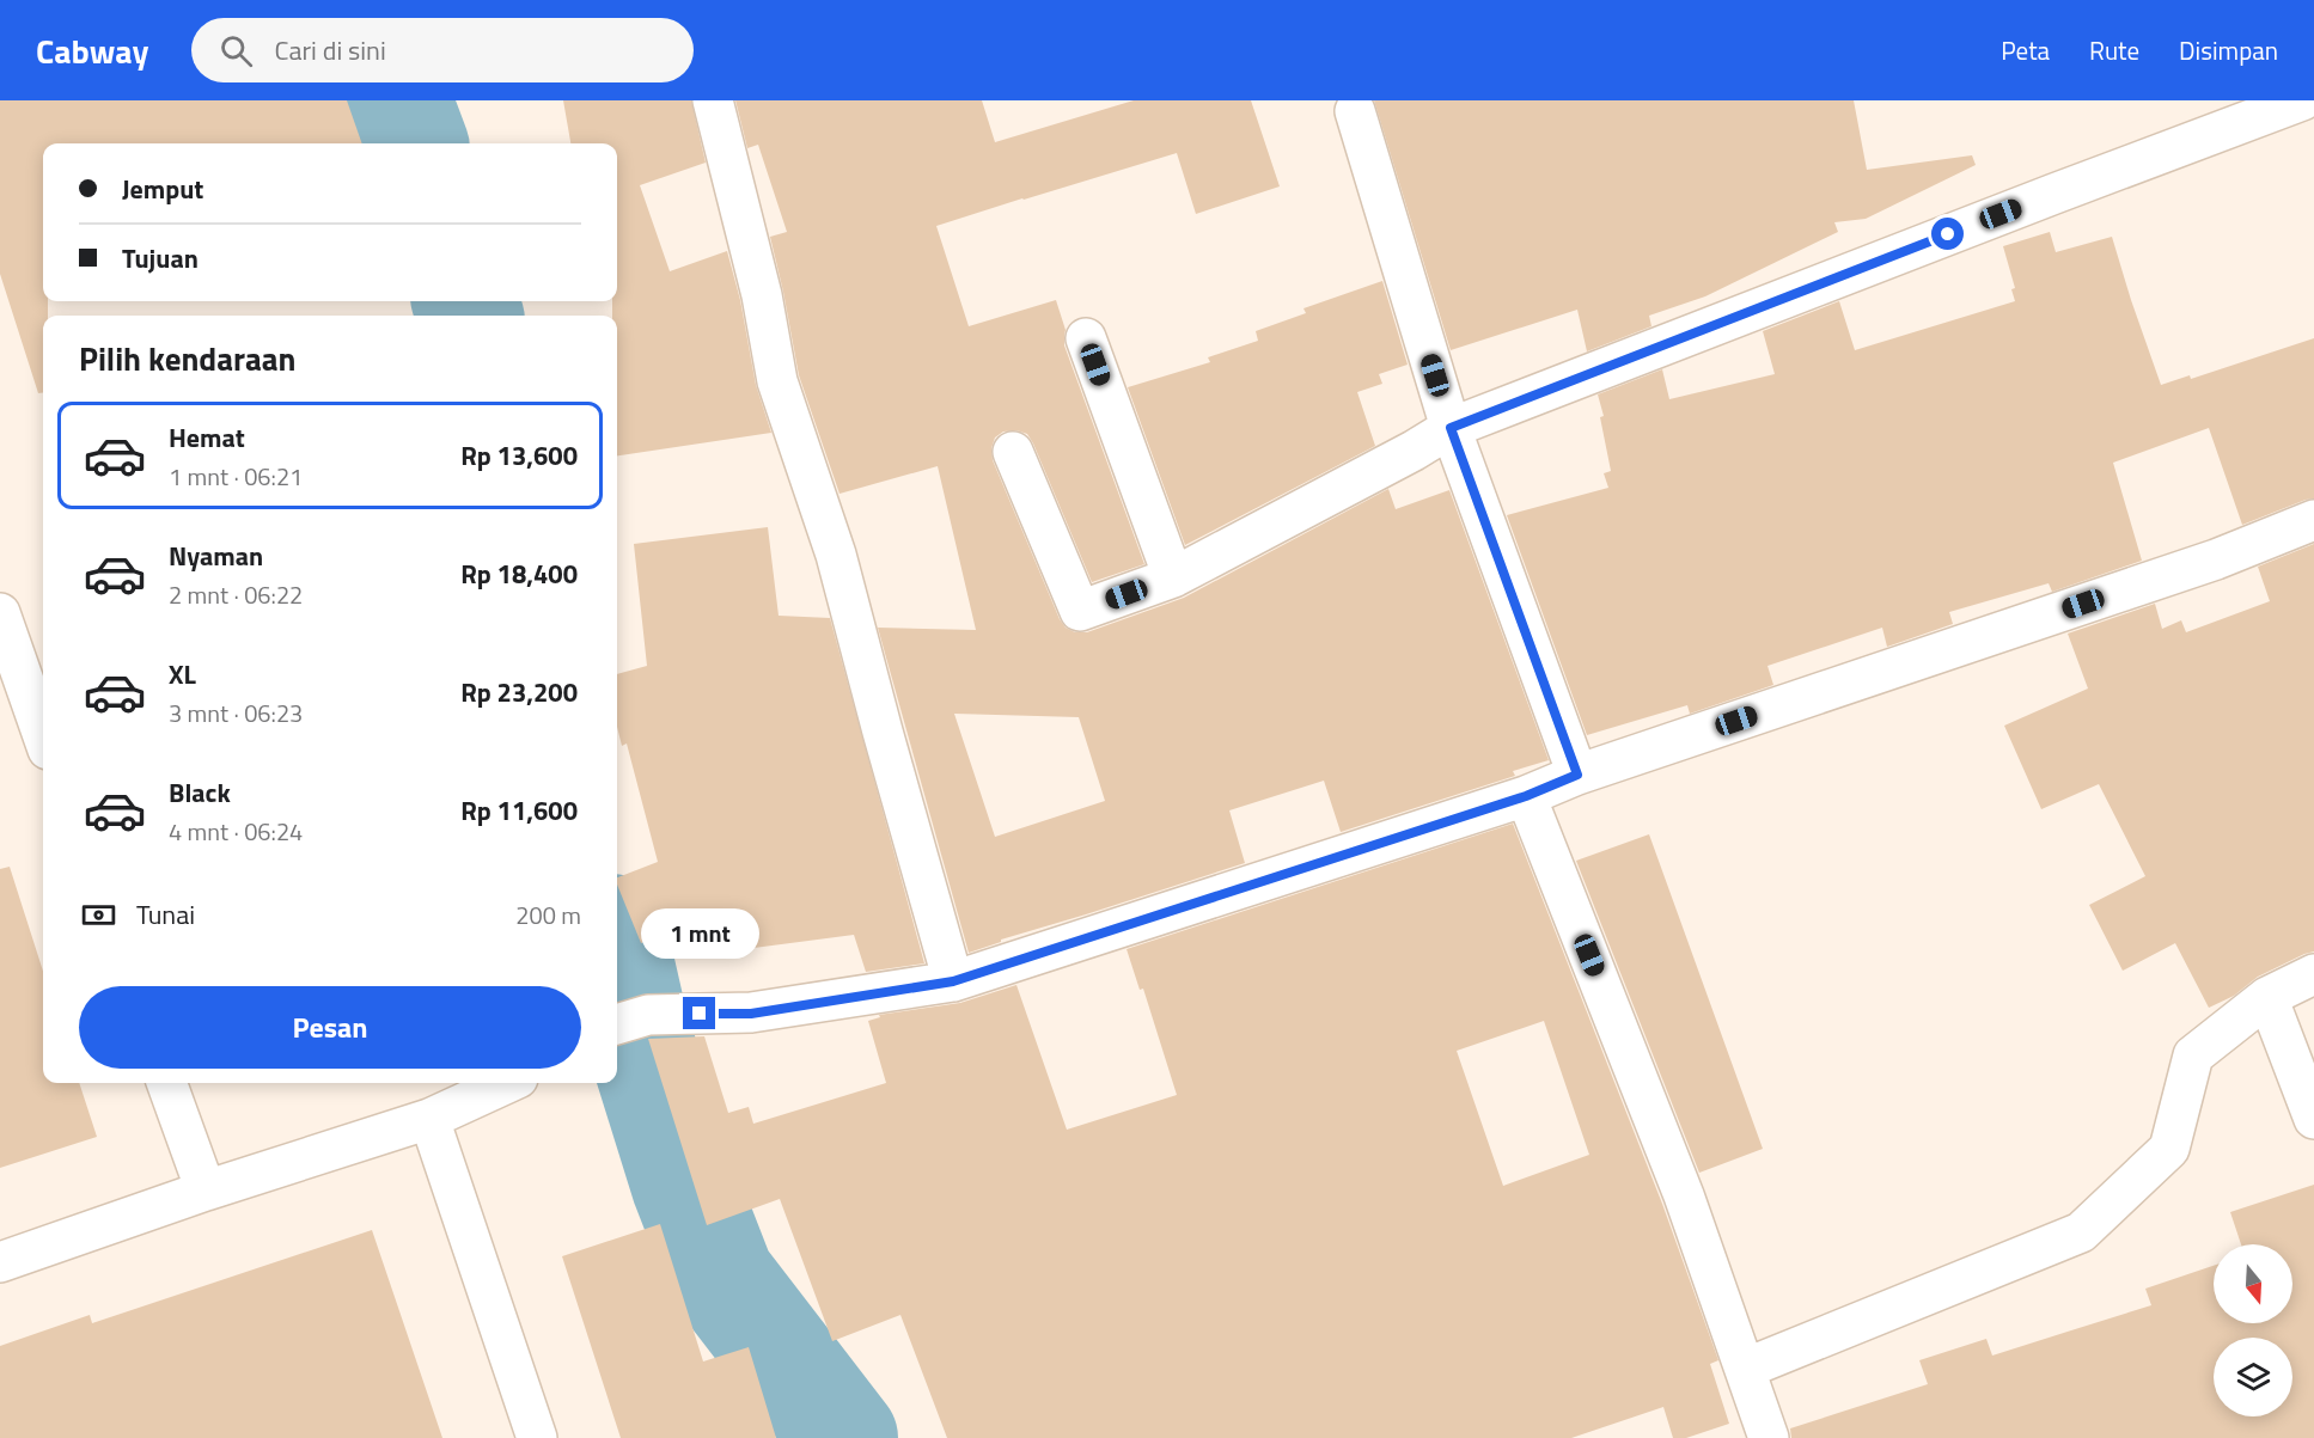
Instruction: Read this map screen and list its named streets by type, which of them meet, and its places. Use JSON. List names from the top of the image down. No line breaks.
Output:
{"north":"bottom","page":{"header":"Cabway","search":"Cari di sini","nav":["Peta","Rute","Disimpan"],"banner":["Jemput","Tujuan"],"heading":"Pilih kendaraan","list":[{"name":"Hemat","note":"1 mnt · 06:21","value":"Rp 13,600"},{"name":"Nyaman","note":"2 mnt · 06:22","value":"Rp 18,400"},{"name":"XL","note":"3 mnt · 06:23","value":"Rp 23,200"},{"name":"Black","note":"4 mnt · 06:24","value":"Rp 11,600"}],"pay":["Tunai","200 m"],"bubble":"1 mnt","buttons":"Pesan"}}
